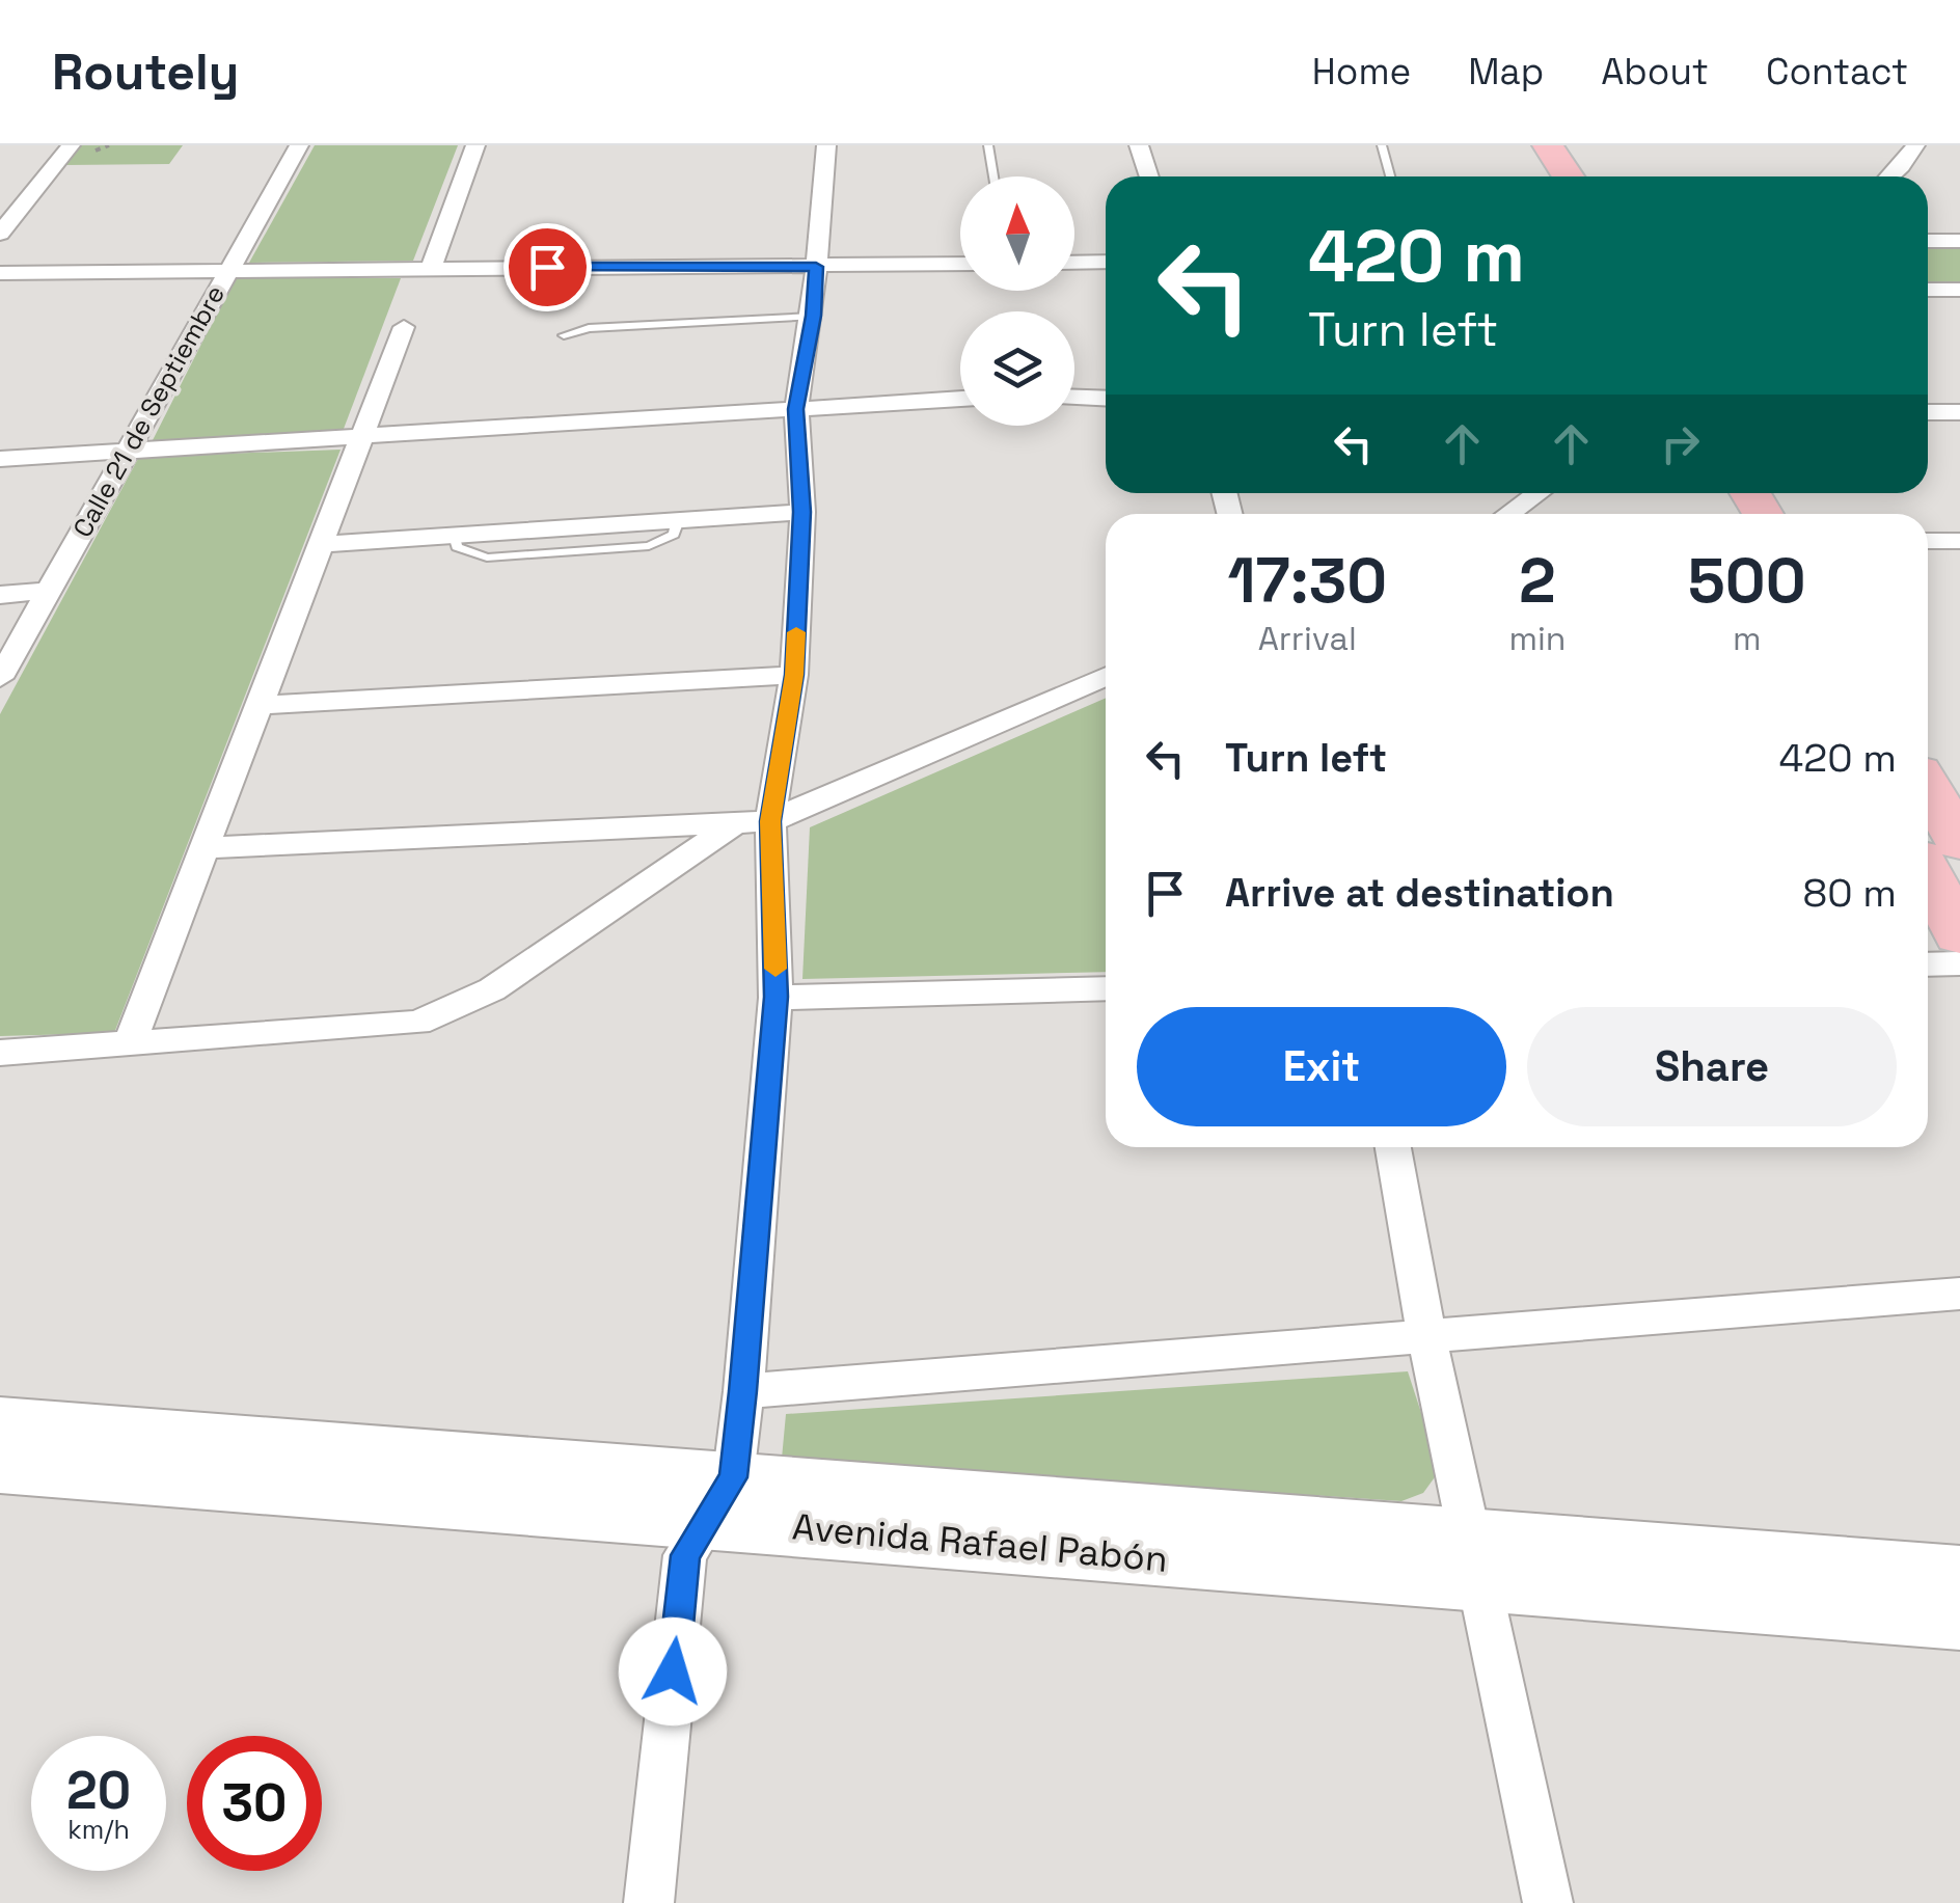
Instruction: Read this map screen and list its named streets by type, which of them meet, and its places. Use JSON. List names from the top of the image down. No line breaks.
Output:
{"streets":{"main road":["Avenida Rafael Pabón"],"street":["Calle 21 de Septiembre"]},"north":"top","page":{"header":"Routely","nav":["Home","Map","About","Contact"],"turn":["420 m","Turn left"],"eta":["17:30","Arrival","2","min","500","m"],"list":[{"name":"Turn left","value":"420 m"},{"name":"Arrive at destination","value":"80 m"}],"buttons":["Exit","Share"],"speed":"20 km/h","limit":"30"}}
